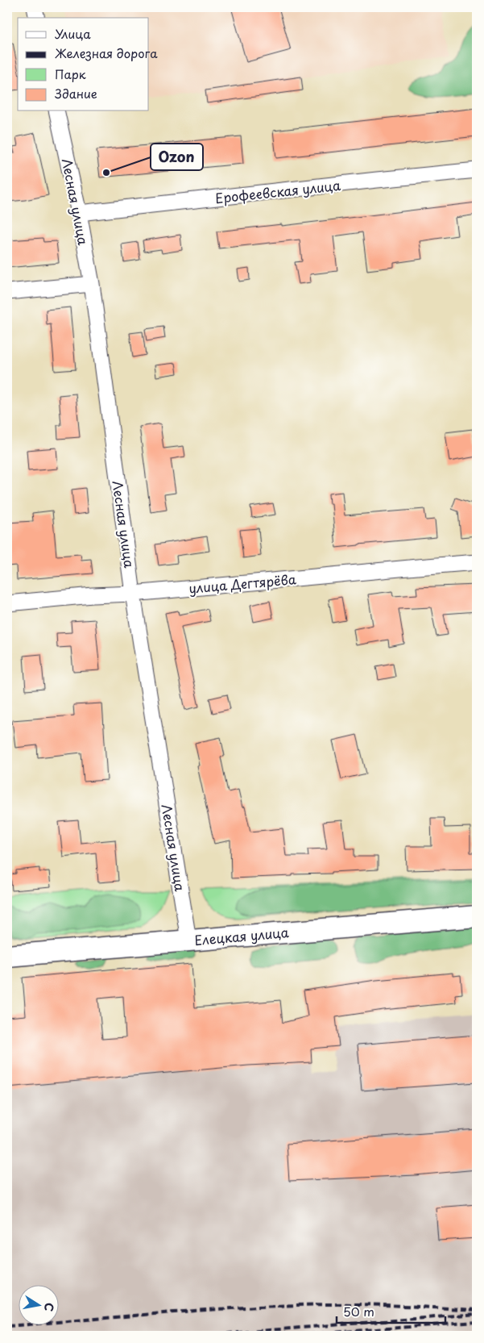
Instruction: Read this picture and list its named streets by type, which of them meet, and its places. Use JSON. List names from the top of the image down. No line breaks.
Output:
{"streets":{"main road":["Елецкая улица"],"street":["Ерофеевская улица","Лесная улица","улица Дегтярёва"]},"crossings":[["Ерофеевская улица","Лесная улица"],["Лесная улица","улица Дегтярёва"],["Лесная улица","Елецкая улица"]],"places":["Ozon"],"legend":["Улица","Железная дорога","Парк","Здание"],"scale_bar":"50 m","north":"right"}
